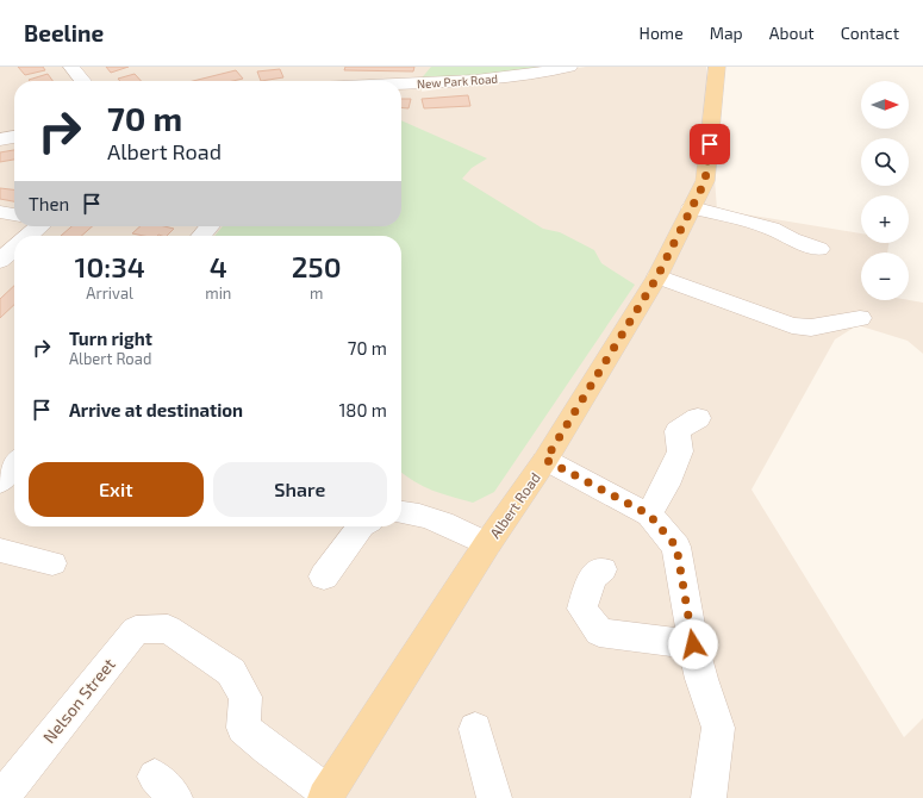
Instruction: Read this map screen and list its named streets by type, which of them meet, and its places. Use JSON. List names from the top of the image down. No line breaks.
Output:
{"streets":{"main road":["Albert Road"],"street":["New Park Road","Nelson Street"]},"crossings":[["Albert Road","Nelson Street"]],"north":"right","page":{"header":"Beeline","nav":["Home","Map","About","Contact"],"map_buttons":["+","−"],"turn":["70 m","Albert Road"],"then":"Then","eta":["10:34","Arrival","4","min","250","m"],"list":[{"name":"Turn right","note":"Albert Road","value":"70 m"},{"name":"Arrive at destination","value":"180 m"}],"buttons":["Exit","Share"]}}
